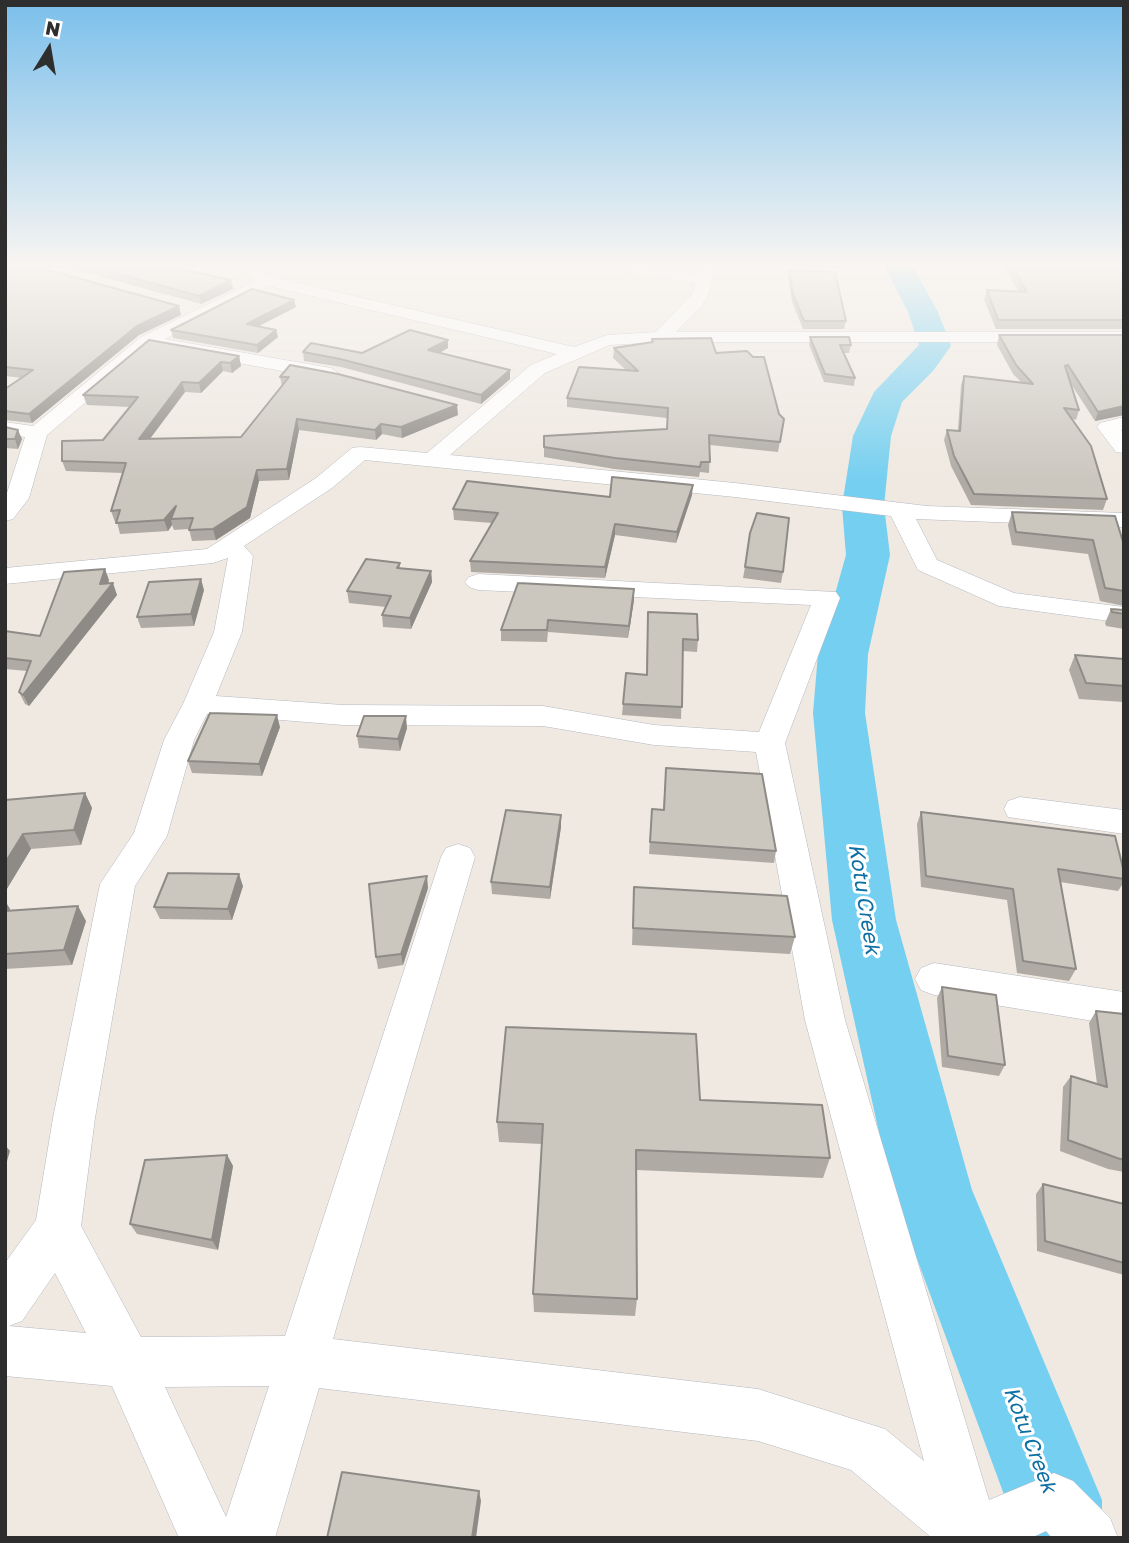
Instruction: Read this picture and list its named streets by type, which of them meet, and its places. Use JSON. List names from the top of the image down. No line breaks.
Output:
{"water":["Kotu Creek"],"north":"top"}
